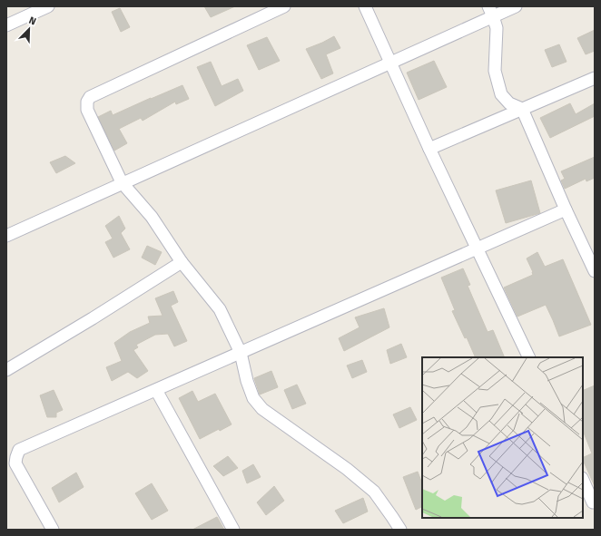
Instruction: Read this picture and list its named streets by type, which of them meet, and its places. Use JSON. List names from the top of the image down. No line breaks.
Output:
{"north":"top right"}
